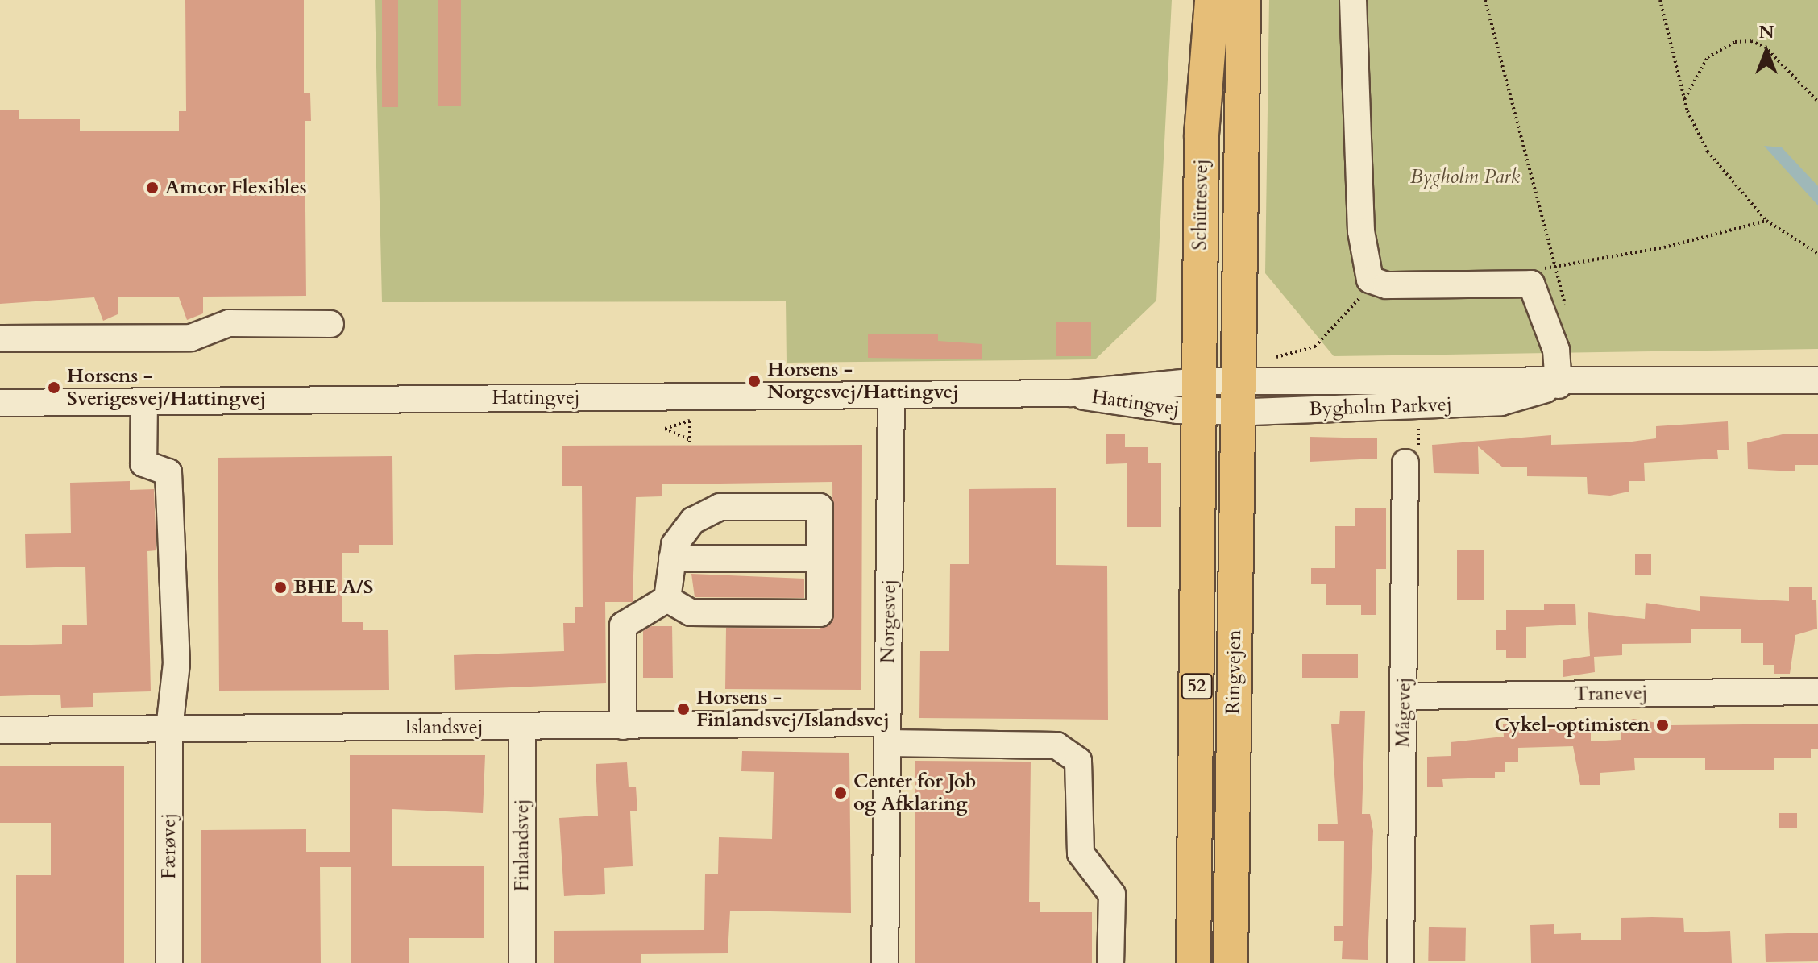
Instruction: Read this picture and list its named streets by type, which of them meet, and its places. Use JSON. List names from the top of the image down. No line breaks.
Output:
{"streets":{"main road":["Schüttesvej","Ringvejen","52"],"street":["Hattingvej","Bygholm Parkvej","Norgesvej","Tranevej","Mågevej","Islandsvej","Finlandsvej","Færøvej"]},"crossings":[["Schüttesvej","Hattingvej"],["Schüttesvej","Bygholm Parkvej"],["Schüttesvej","Ringvejen"],["Hattingvej","Bygholm Parkvej"],["Hattingvej","Norgesvej"],["Hattingvej","Ringvejen"],["Hattingvej","Færøvej"],["Bygholm Parkvej","Ringvejen"],["Norgesvej","Islandsvej"],["Tranevej","Mågevej"],["Islandsvej","Finlandsvej"],["Islandsvej","Færøvej"]],"parks":["Bygholm Park"],"places":["Amcor Flexibles","Horsens - Norgesvej/Hattingvej","Horsens - Sverigesvej/Hattingvej","BHE A/S","Horsens - Finlandsvej/Islandsvej","Cykel-optimisten","Center for Job og Afklaring"],"north":"top"}
